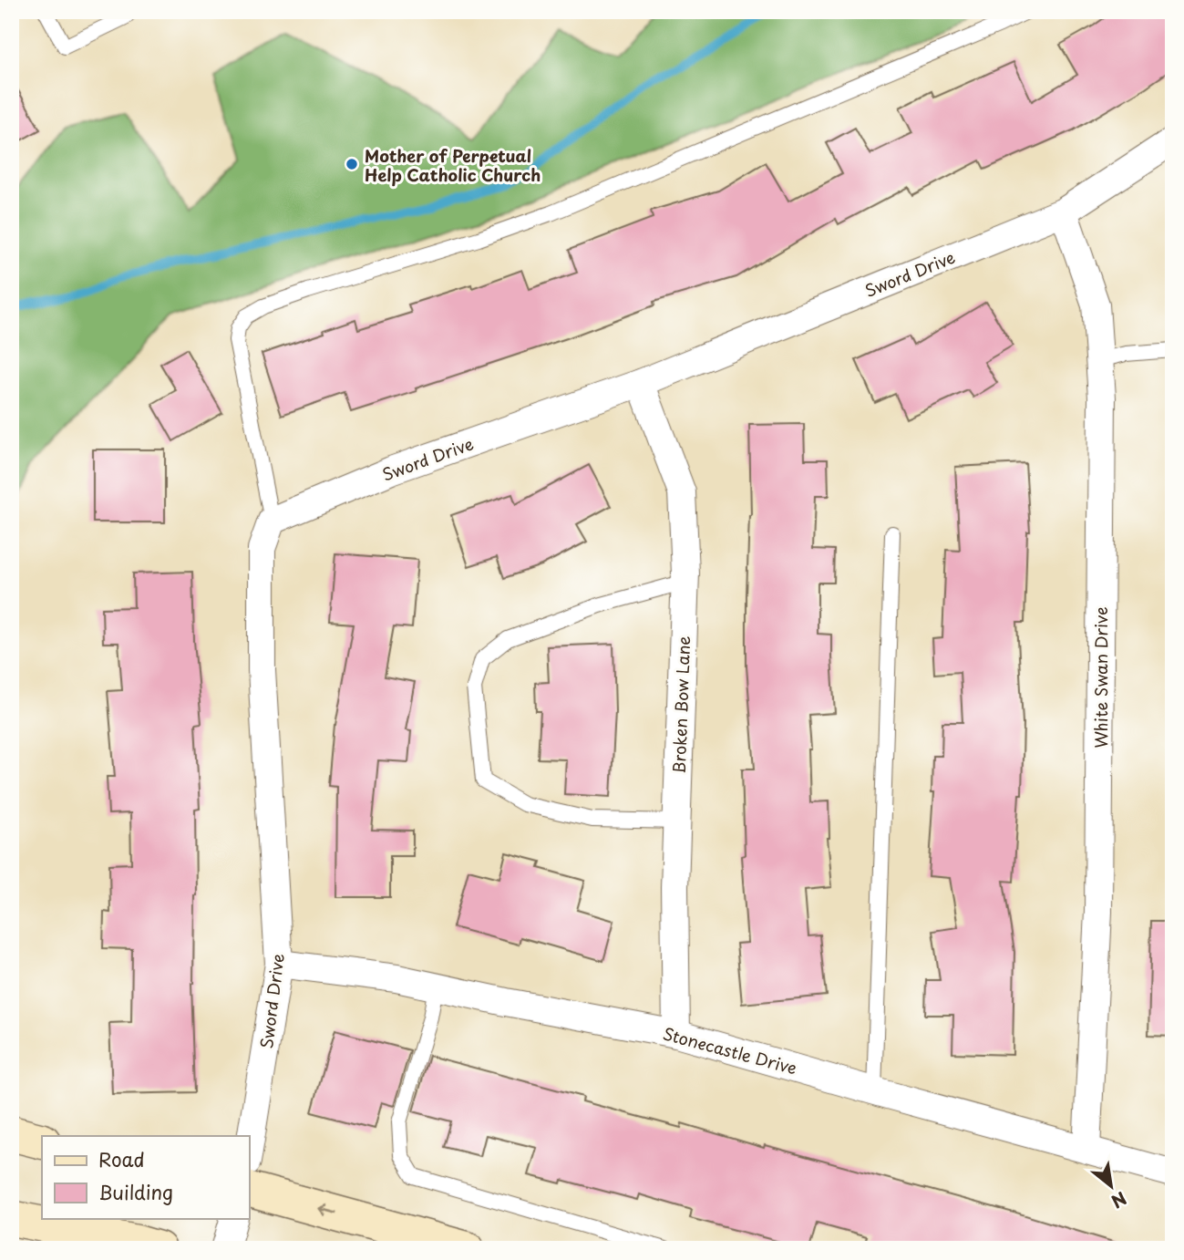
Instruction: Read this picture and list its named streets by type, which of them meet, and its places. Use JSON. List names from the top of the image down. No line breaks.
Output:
{"streets":{"street":["Sword Drive","White Swan Drive","Broken Bow Lane","Stonecastle Drive"]},"crossings":[["Sword Drive","White Swan Drive"],["Sword Drive","Broken Bow Lane"],["Sword Drive","Stonecastle Drive"],["White Swan Drive","Stonecastle Drive"],["Broken Bow Lane","Stonecastle Drive"]],"places":["Mother of Perpetual Help Catholic Church"],"legend":["Road","Building"],"north":"bottom right"}
